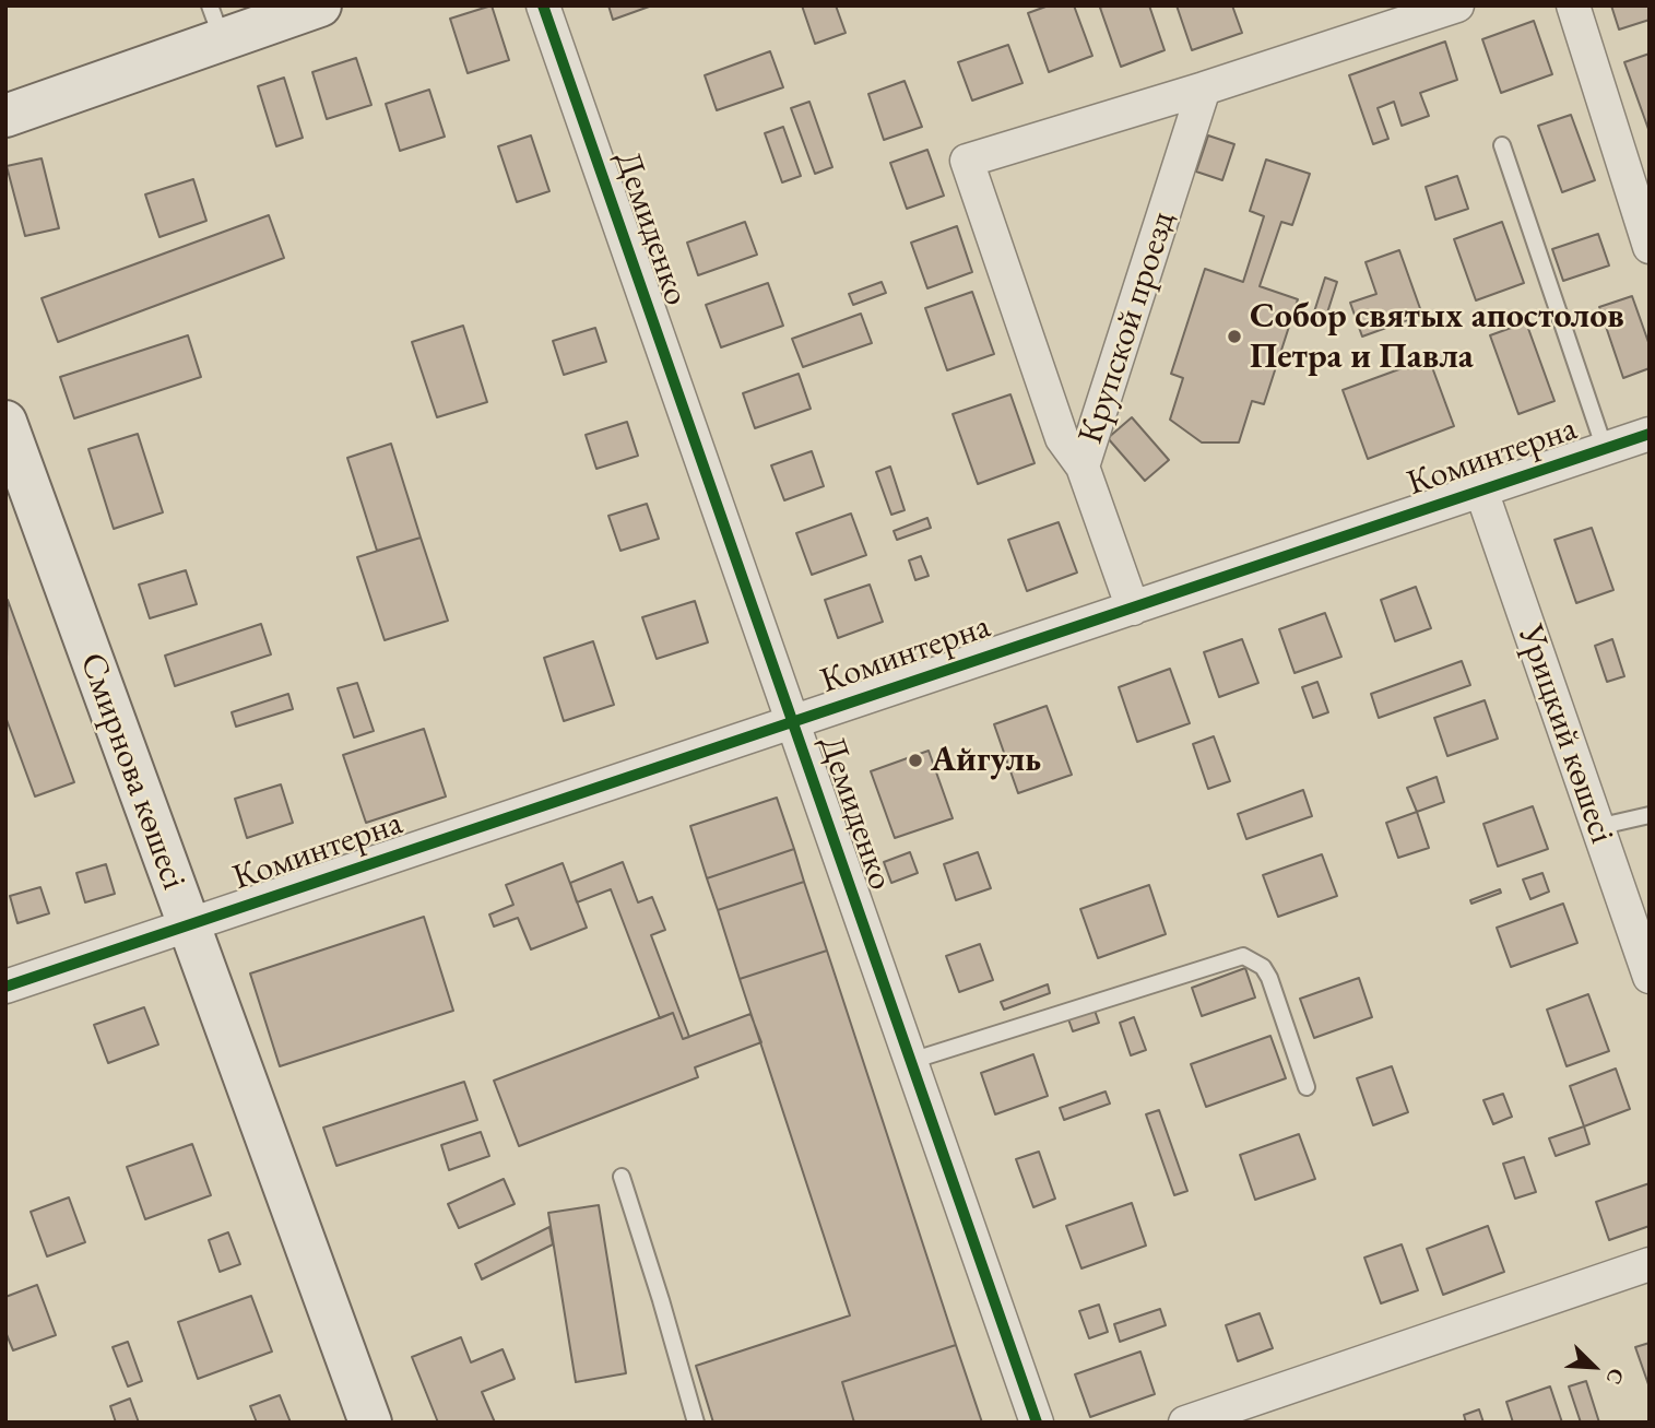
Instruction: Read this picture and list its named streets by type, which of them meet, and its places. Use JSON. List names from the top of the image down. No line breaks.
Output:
{"streets":{"street":["Демиденко","Крупской проезд","Коминтерна","Урицкий көшесі","Смирнова көшесі"]},"crossings":[["Демиденко","Коминтерна"],["Крупской проезд","Коминтерна"],["Коминтерна","Урицкий көшесі"],["Коминтерна","Смирнова көшесі"]],"places":["Собор святых апостолов Петра и Павла","Айгуль"],"north":"bottom right"}
